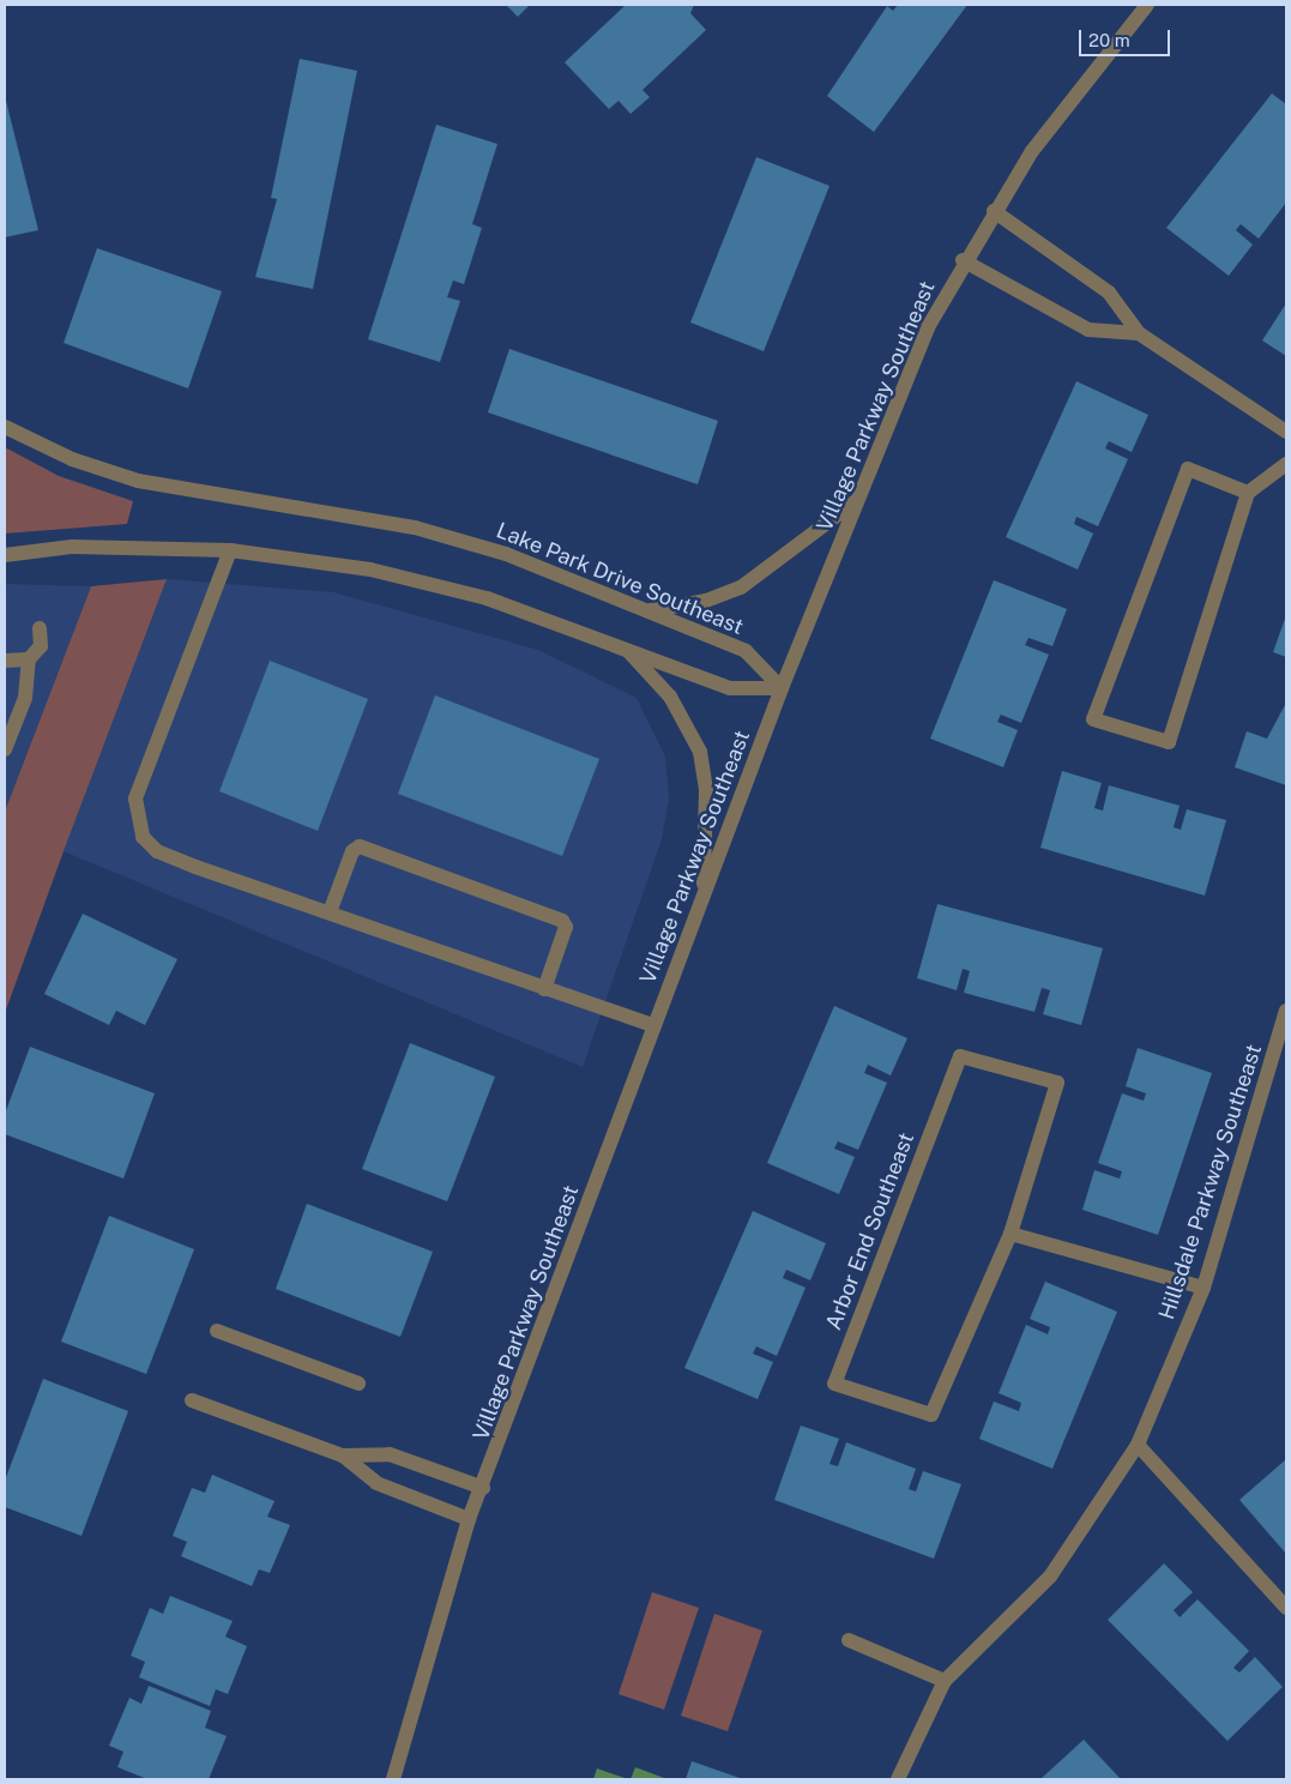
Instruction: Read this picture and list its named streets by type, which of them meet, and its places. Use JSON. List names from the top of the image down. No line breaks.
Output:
{"streets":{"street":["Village Parkway Southeast","Lake Park Drive Southeast","Hillsdale Parkway Southeast","Arbor End Southeast"]},"crossings":[["Village Parkway Southeast","Lake Park Drive Southeast"]],"scale_bar":"20 m"}
